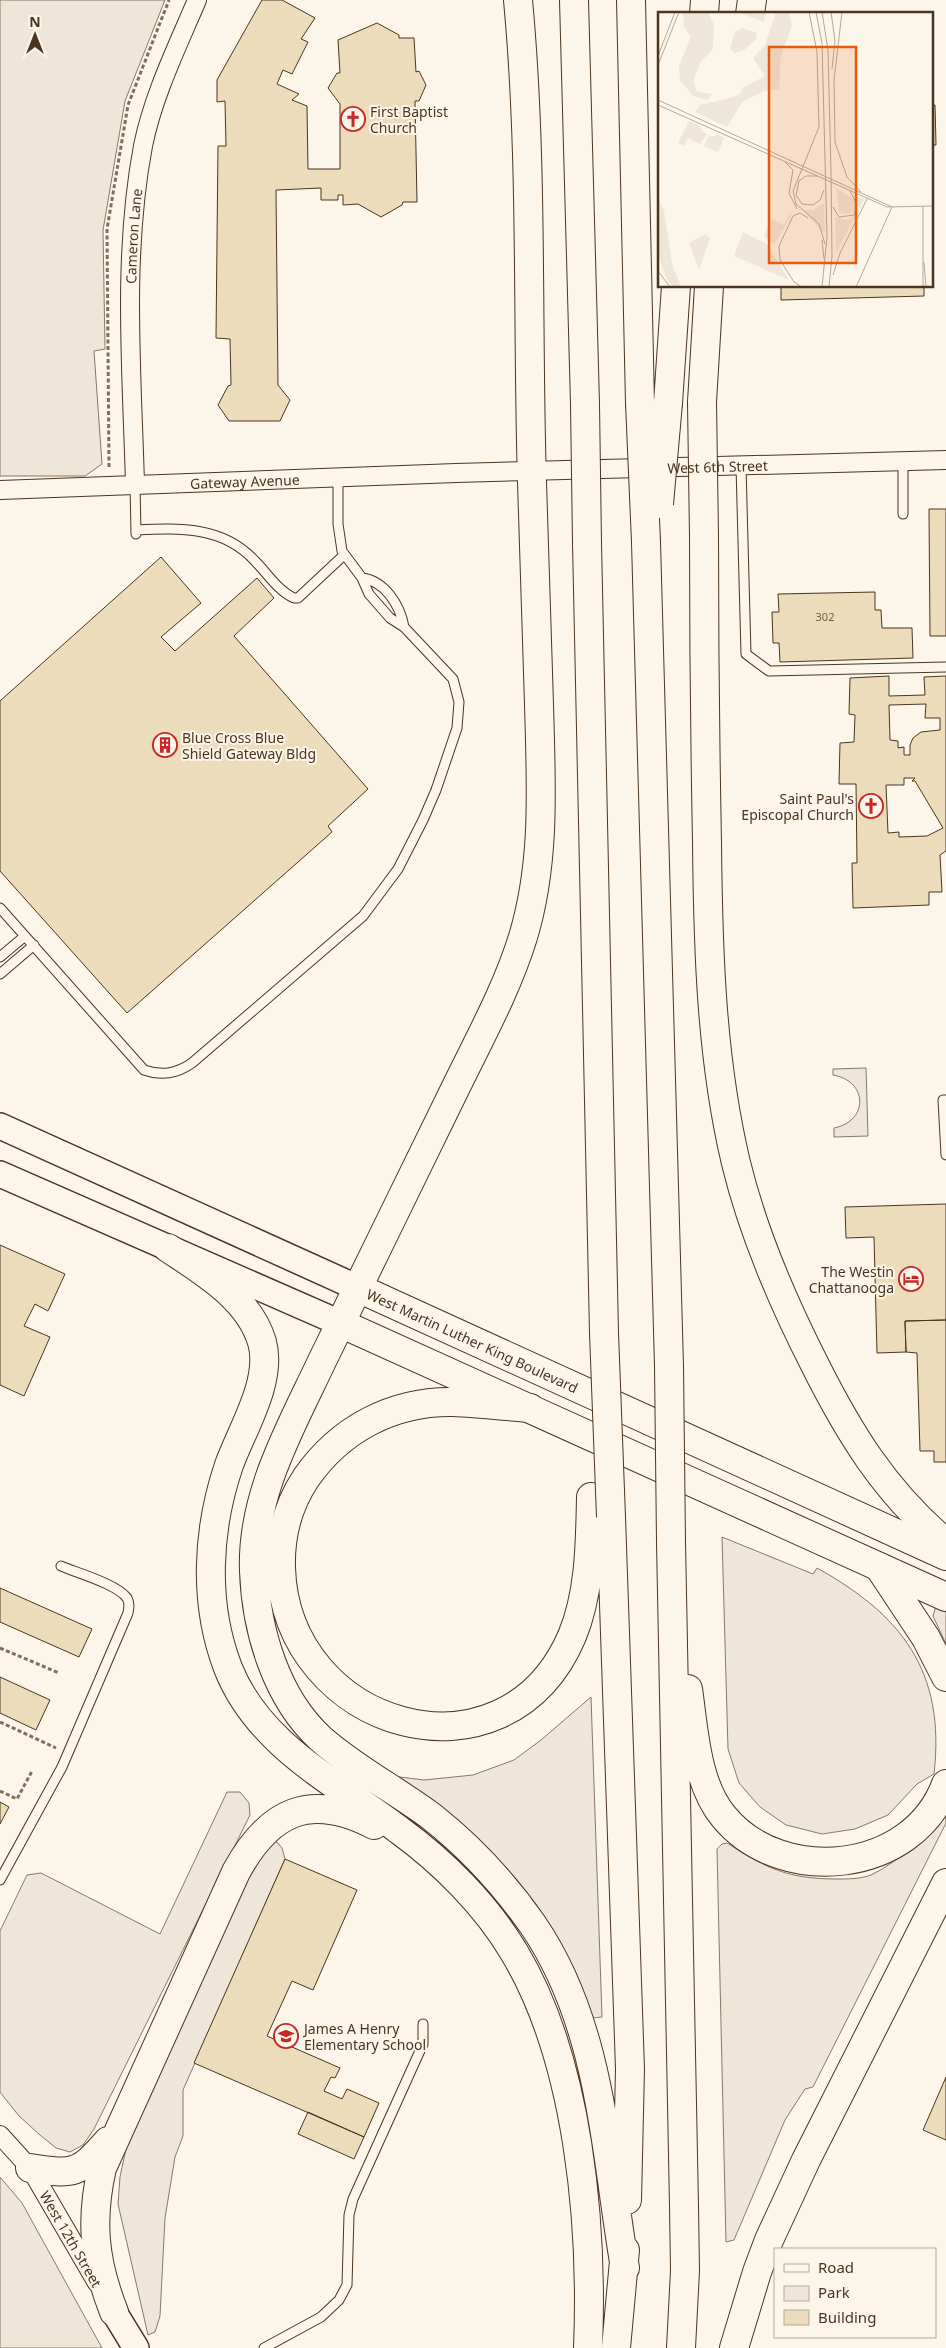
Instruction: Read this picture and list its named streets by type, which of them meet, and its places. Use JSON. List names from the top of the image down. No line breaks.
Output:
{"streets":{"main road":["West Martin Luther King Boulevard","West 12th Street"],"street":["Cameron Lane","West 6th Street","Gateway Avenue"]},"crossings":[["Cameron Lane","Gateway Avenue"],["West 6th Street","Gateway Avenue"]],"places":{"church":["First Baptist Church","Saint Paul's Episcopal Church"],"building":["Blue Cross Blue Shield Gateway Bldg"],"hotel":["The Westin Chattanooga"],"school or university":["James A Henry Elementary School"]},"house_numbers":["302"],"legend":["Road","Park","Building"],"north":"top"}
